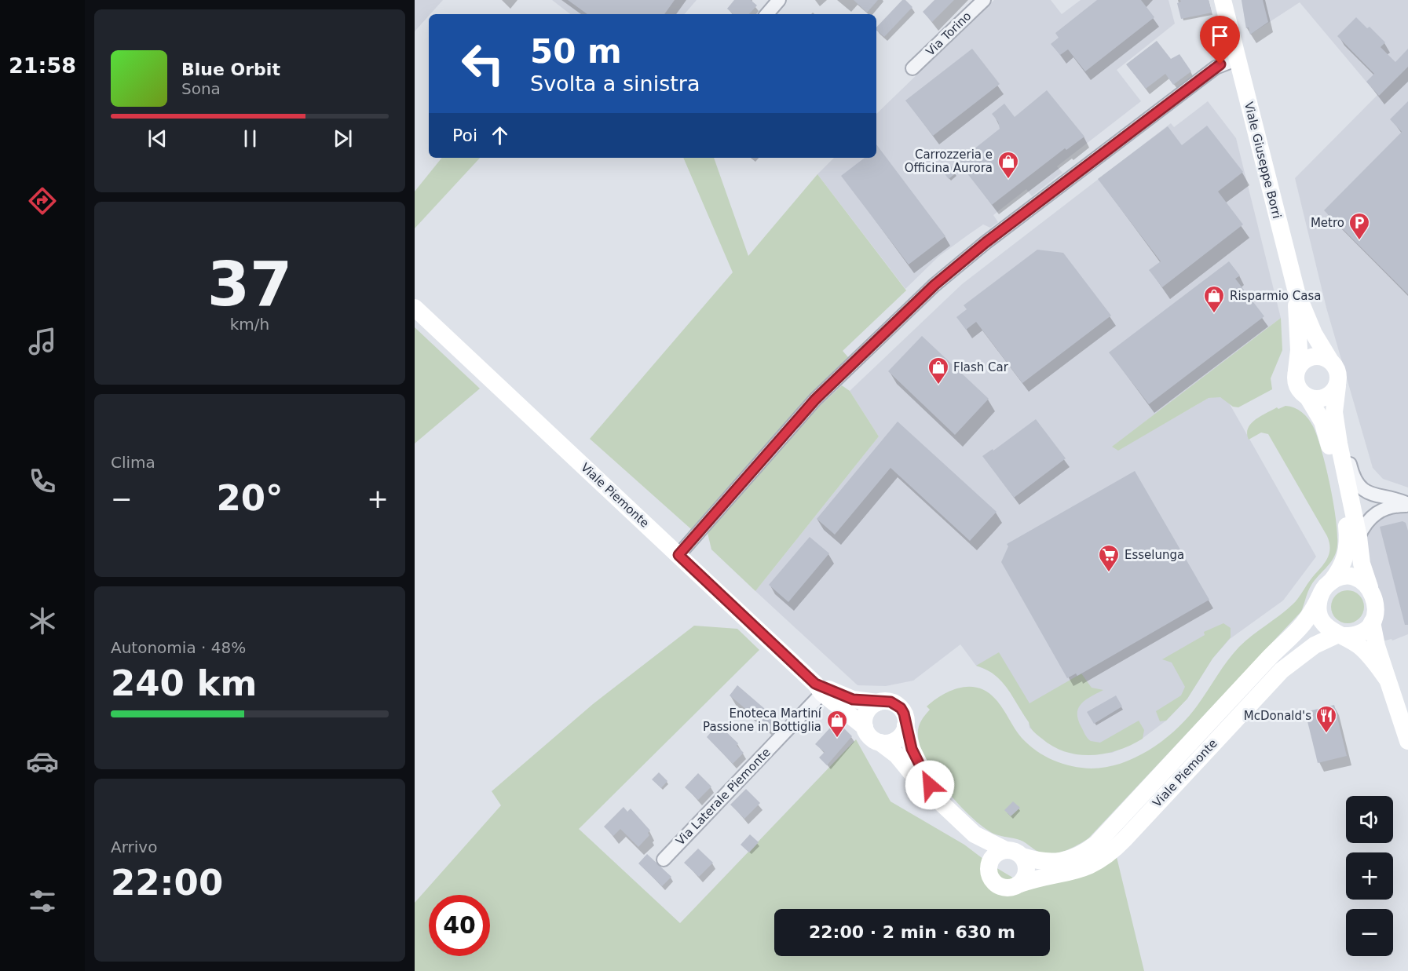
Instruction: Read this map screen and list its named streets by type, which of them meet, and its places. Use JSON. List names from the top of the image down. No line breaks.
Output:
{"streets":{"street":["Via Torino","Viale Giuseppe Borri","Viale Piemonte","Via Laterale Piemonte"]},"crossings":[["Viale Giuseppe Borri","Viale Piemonte"],["Viale Piemonte","Via Laterale Piemonte"]],"places":{"shop":["Carrozzeria e Officina Aurora","Risparmio Casa","Flash Car","Enoteca Martiní Passione in Bottiglia"],"parking":["Metro"],"supermarket":["Esselunga"],"restaurant":["McDonald's"]},"page":{"tabs":"21:58","turn":["50 m","Svolta a sinistra"],"song":["Blue Orbit","Sona"],"then":"Poi","tile":[["37","km/h"],"Clima",["Autonomia · 48%","240 km"],["Arrivo","22:00"]],"heat":["−","20°","+"],"map_buttons":["+","−"],"limit":"40","trip":"22:00 · 2 min · 630 m"}}
